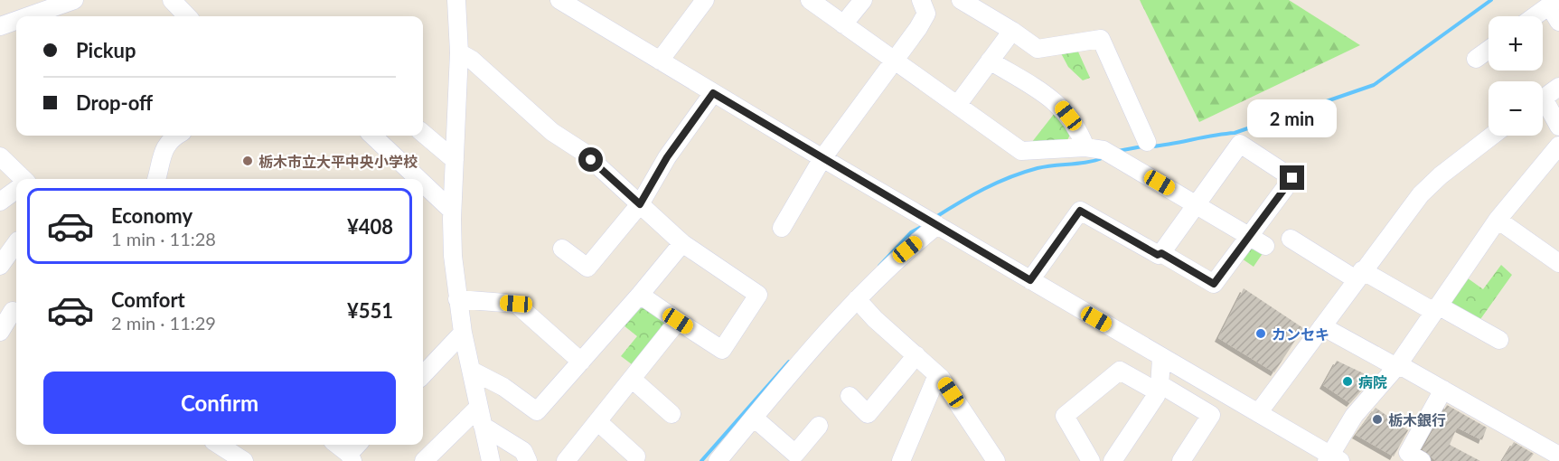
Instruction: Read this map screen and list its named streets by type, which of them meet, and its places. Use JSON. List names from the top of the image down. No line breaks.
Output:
{"places":["栃木市立大平中央小学校","カンセキ","病院","栃木銀行"],"page":{"map_buttons":["+","−"],"banner":["Pickup","Drop-off"],"bubble":"2 min","list":[{"name":"Economy","note":"1 min · 11:28","value":"¥408"},{"name":"Comfort","note":"2 min · 11:29","value":"¥551"}],"buttons":"Confirm"}}
